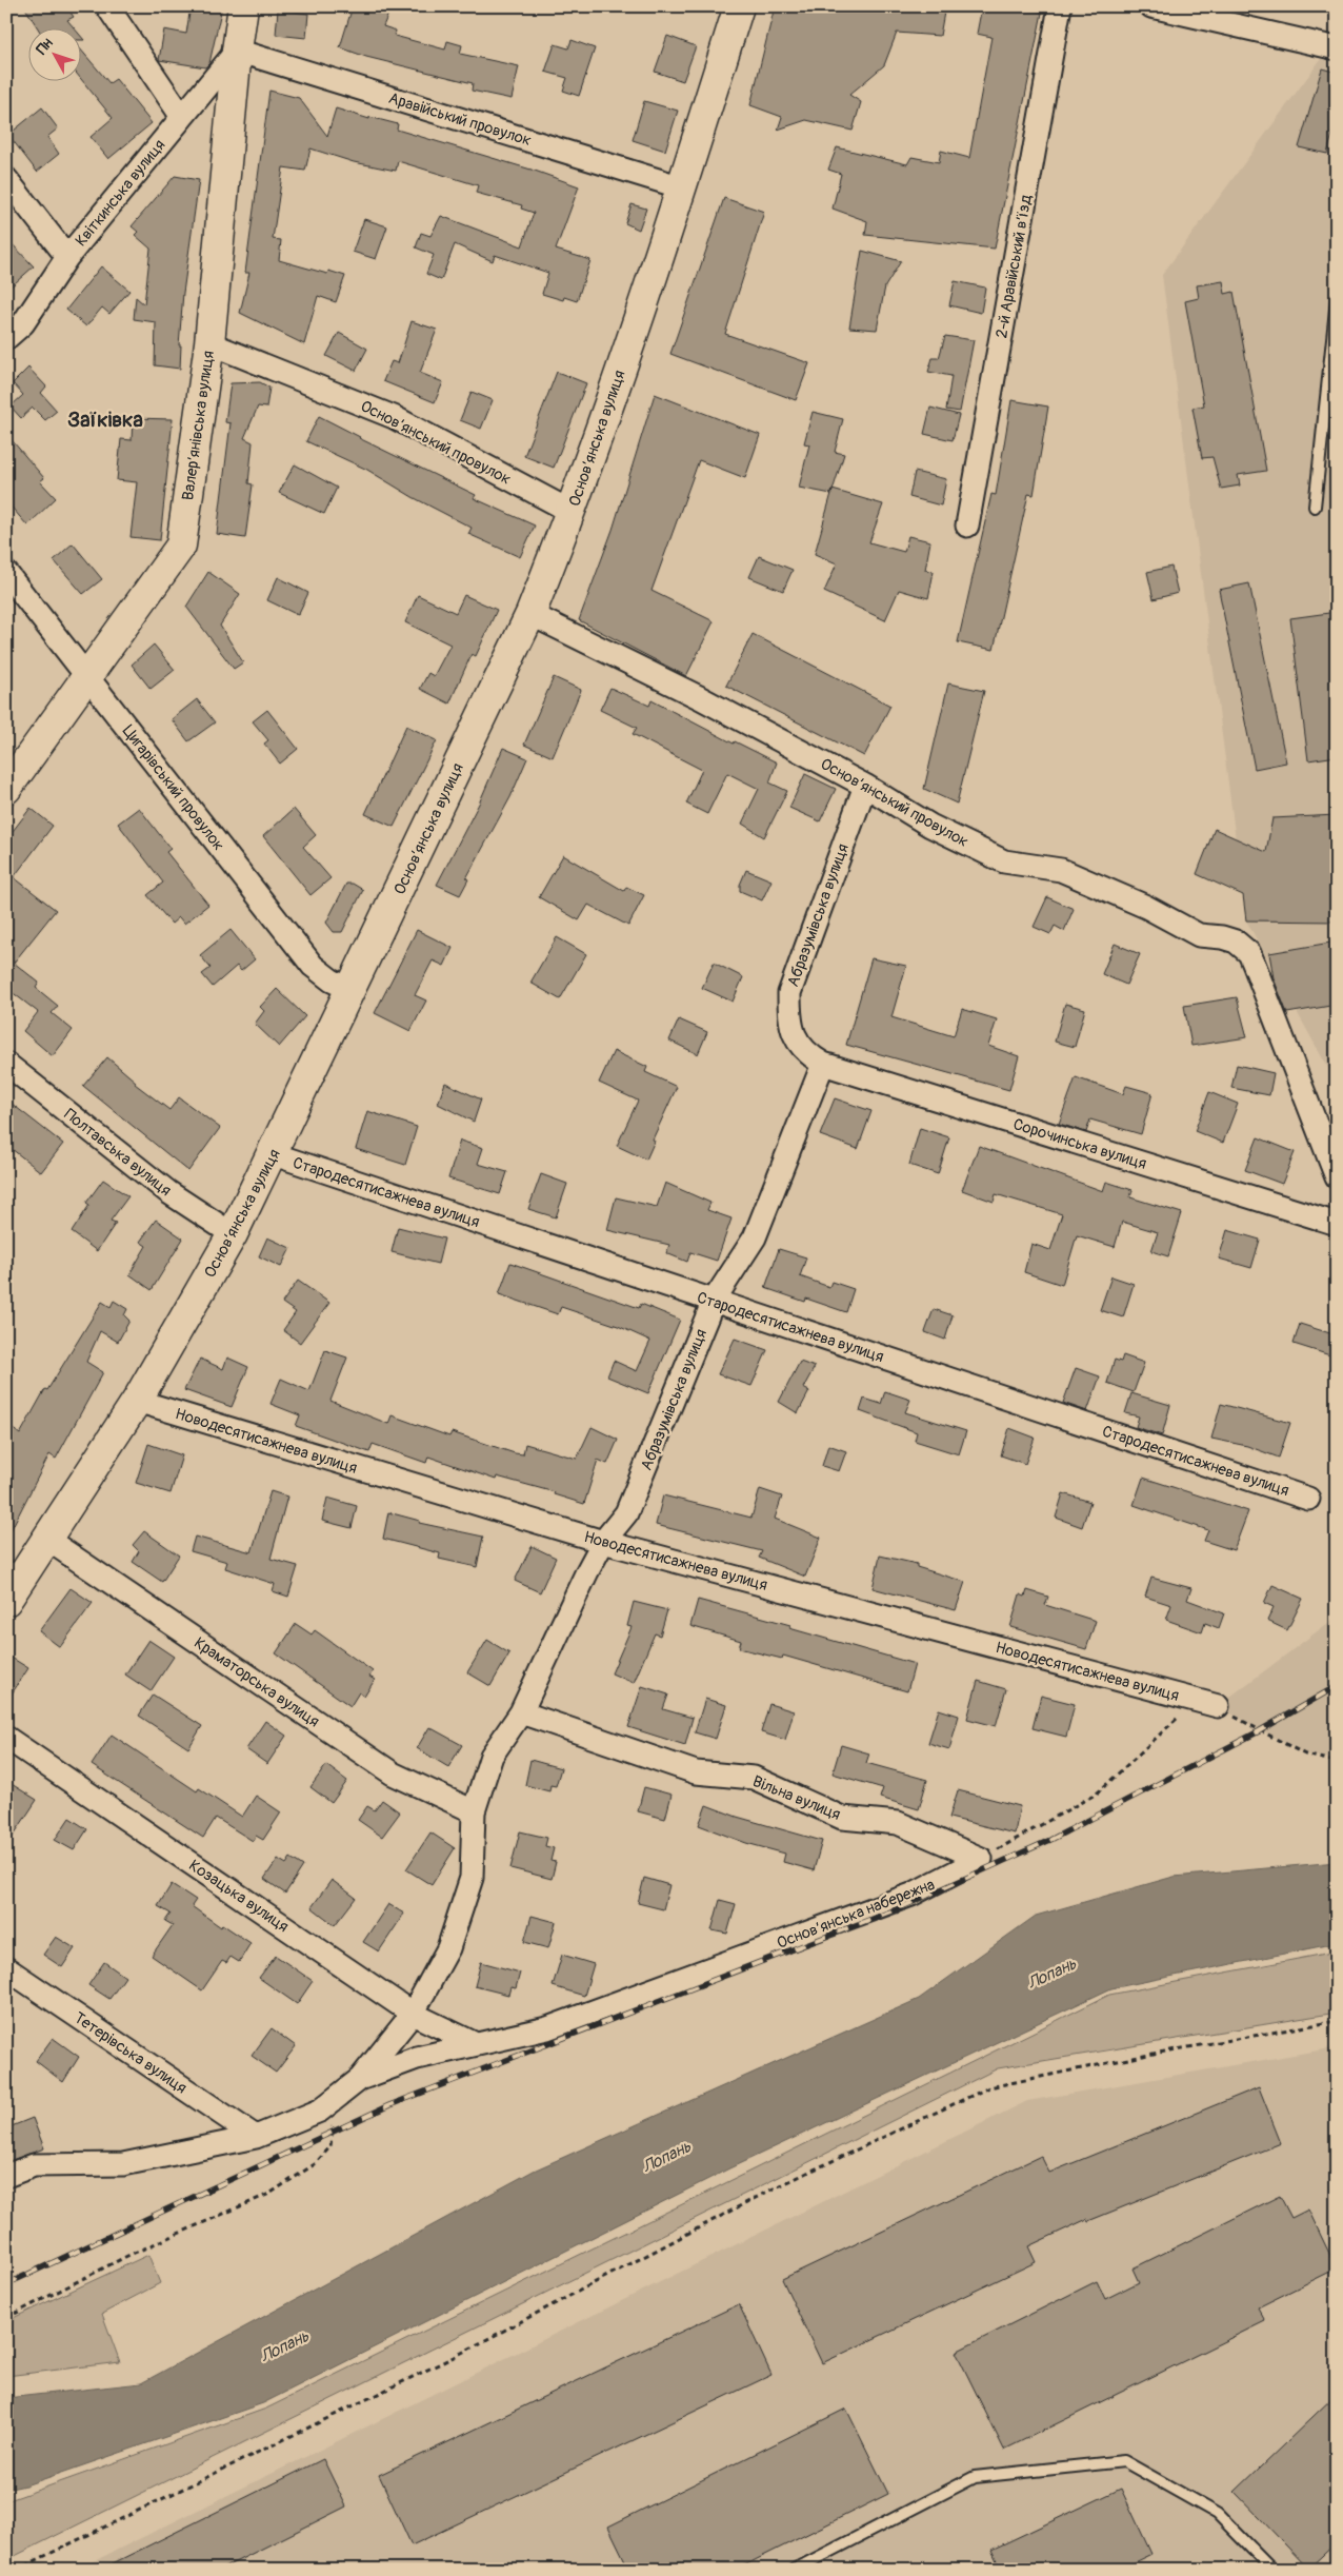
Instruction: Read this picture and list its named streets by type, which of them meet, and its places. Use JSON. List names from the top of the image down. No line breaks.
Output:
{"streets":{"street":["Аравійський провулок","Квіткинська вулиця","2-й Аравійський в’їзд","Валер’янівська вулиця","Основ’янська вулиця","Основ’янський провулок","Цигарівський провулок","Абразумівська вулиця","Сорочинська вулиця","Полтавська вулиця","Стародесятисажнева вулиця","Новодесятисажнева вулиця","Краматорська вулиця","Вільна вулиця","Козацька вулиця","Основ’янська набережна","Тетерівська вулиця"]},"crossings":[["Аравійський провулок","Квіткинська вулиця"],["Аравійський провулок","Валер’янівська вулиця"],["Аравійський провулок","Основ’янська вулиця"],["Квіткинська вулиця","Валер’янівська вулиця"],["Валер’янівська вулиця","Основ’янський провулок"],["Валер’янівська вулиця","Цигарівський провулок"],["Основ’янська вулиця","Основ’янський провулок"],["Основ’янська вулиця","Цигарівський провулок"],["Основ’янська вулиця","Полтавська вулиця"],["Основ’янська вулиця","Стародесятисажнева вулиця"],["Основ’янська вулиця","Новодесятисажнева вулиця"],["Основ’янська вулиця","Краматорська вулиця"],["Основ’янський провулок","Абразумівська вулиця"],["Абразумівська вулиця","Сорочинська вулиця"],["Абразумівська вулиця","Стародесятисажнева вулиця"],["Абразумівська вулиця","Новодесятисажнева вулиця"],["Абразумівська вулиця","Краматорська вулиця"],["Абразумівська вулиця","Вільна вулиця"],["Абразумівська вулиця","Козацька вулиця"],["Абразумівська вулиця","Основ’янська набережна"],["Вільна вулиця","Основ’янська набережна"],["Козацька вулиця","Основ’янська набережна"]],"districts":["Заїківка"],"water":["Лопань"],"north":"top left"}
